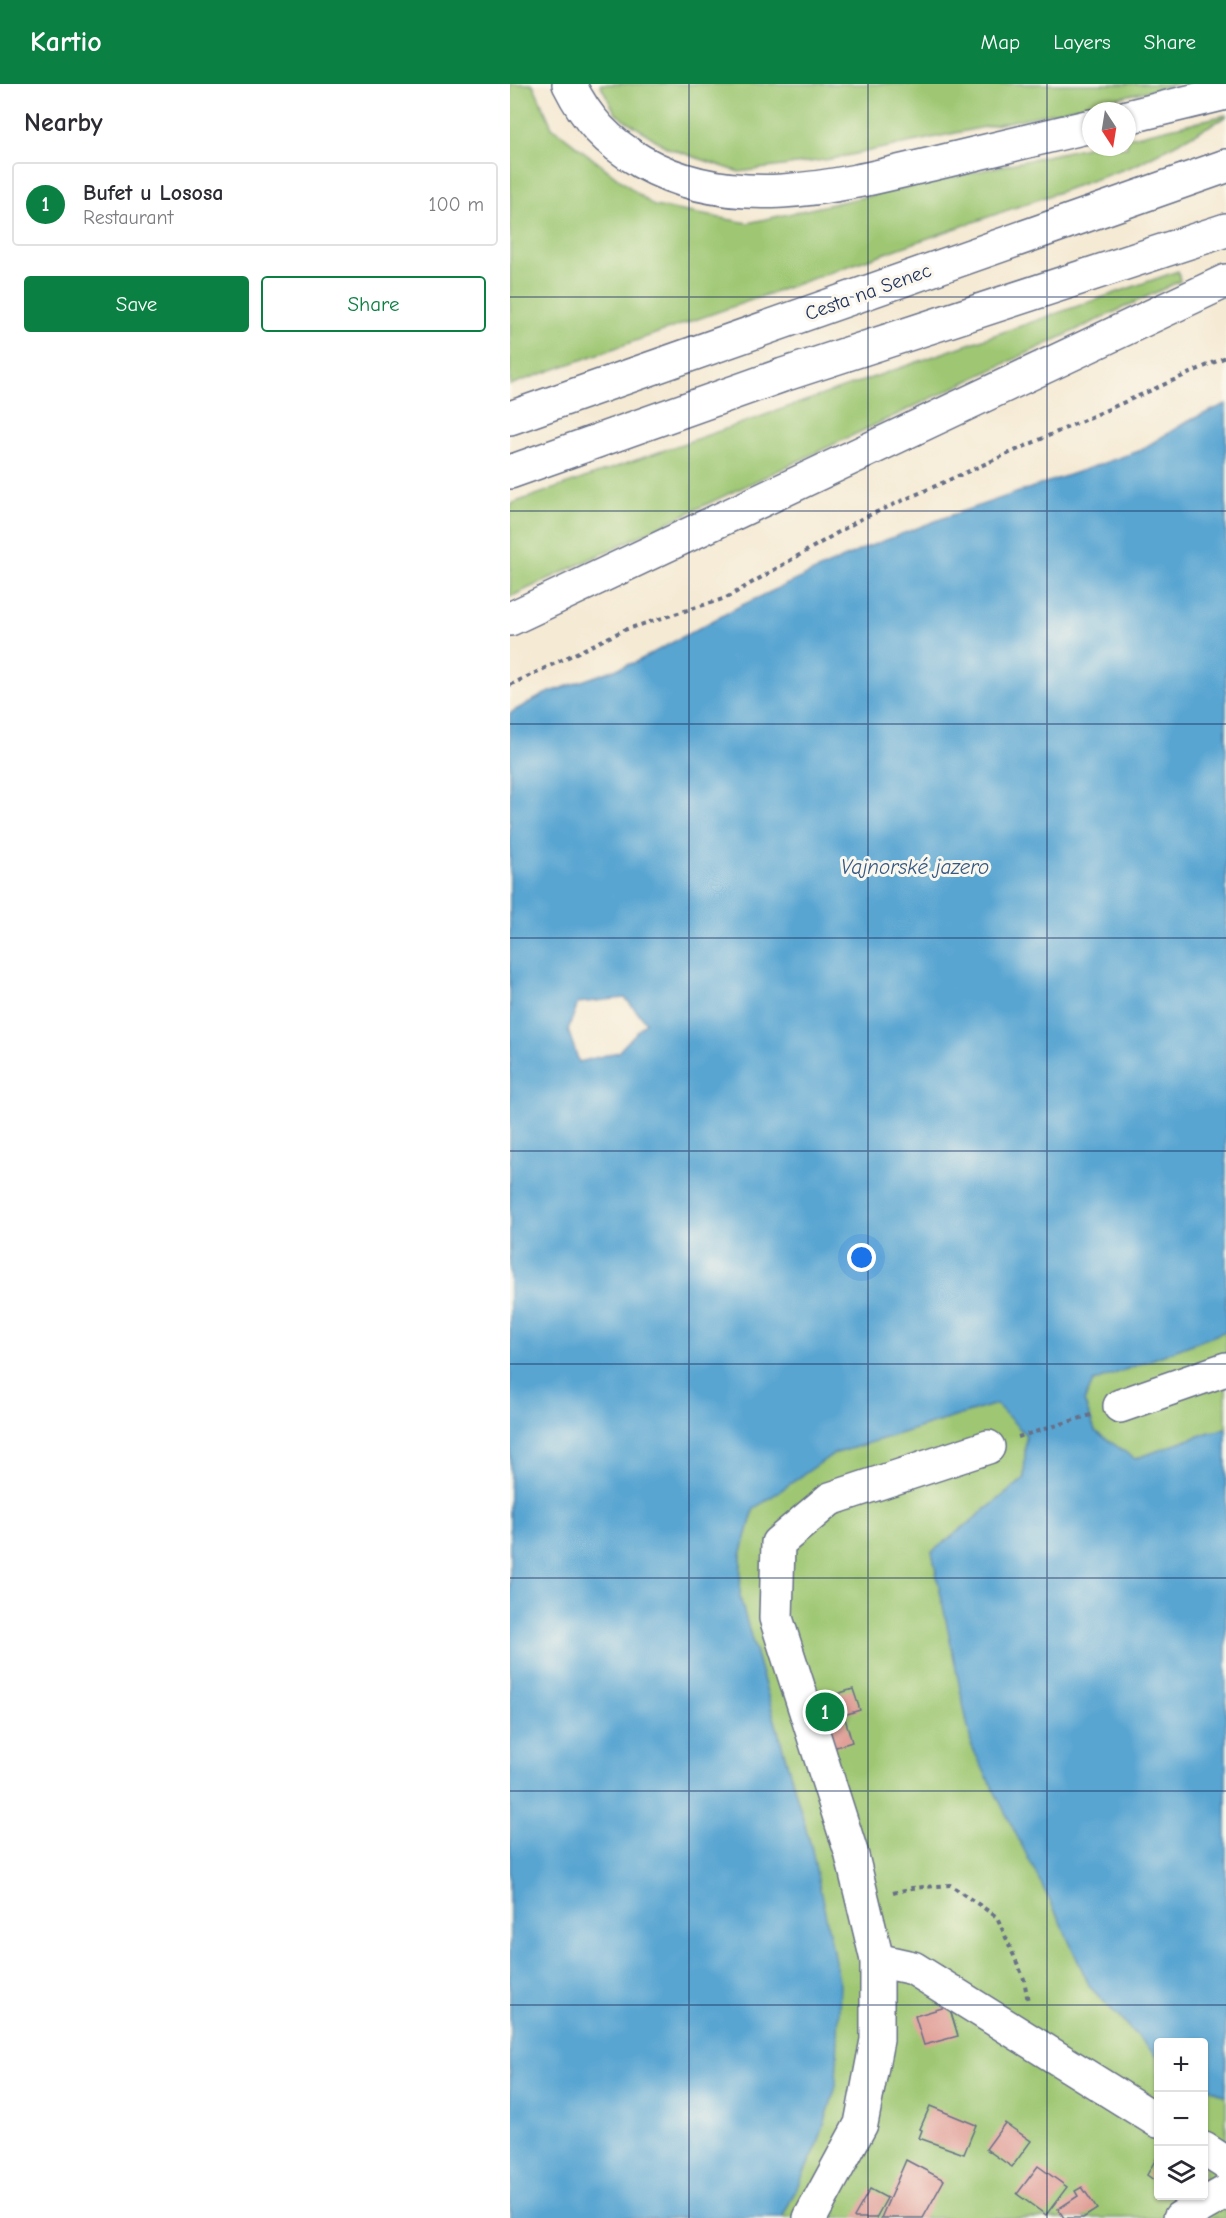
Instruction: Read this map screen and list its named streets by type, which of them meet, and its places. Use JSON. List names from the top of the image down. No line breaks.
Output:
{"streets":{"main road":["Cesta na Senec"]},"water":["Vajnorské jazero"],"north":"bottom","page":{"header":"Kartio","nav":["Map","Layers","Share"],"heading":"Nearby","list":[{"mark":"1","name":"Bufet u Lososa","note":"Restaurant","value":"100 m"}],"buttons":["Save","Share"],"pins":"1","map_buttons":["+","−"]}}
